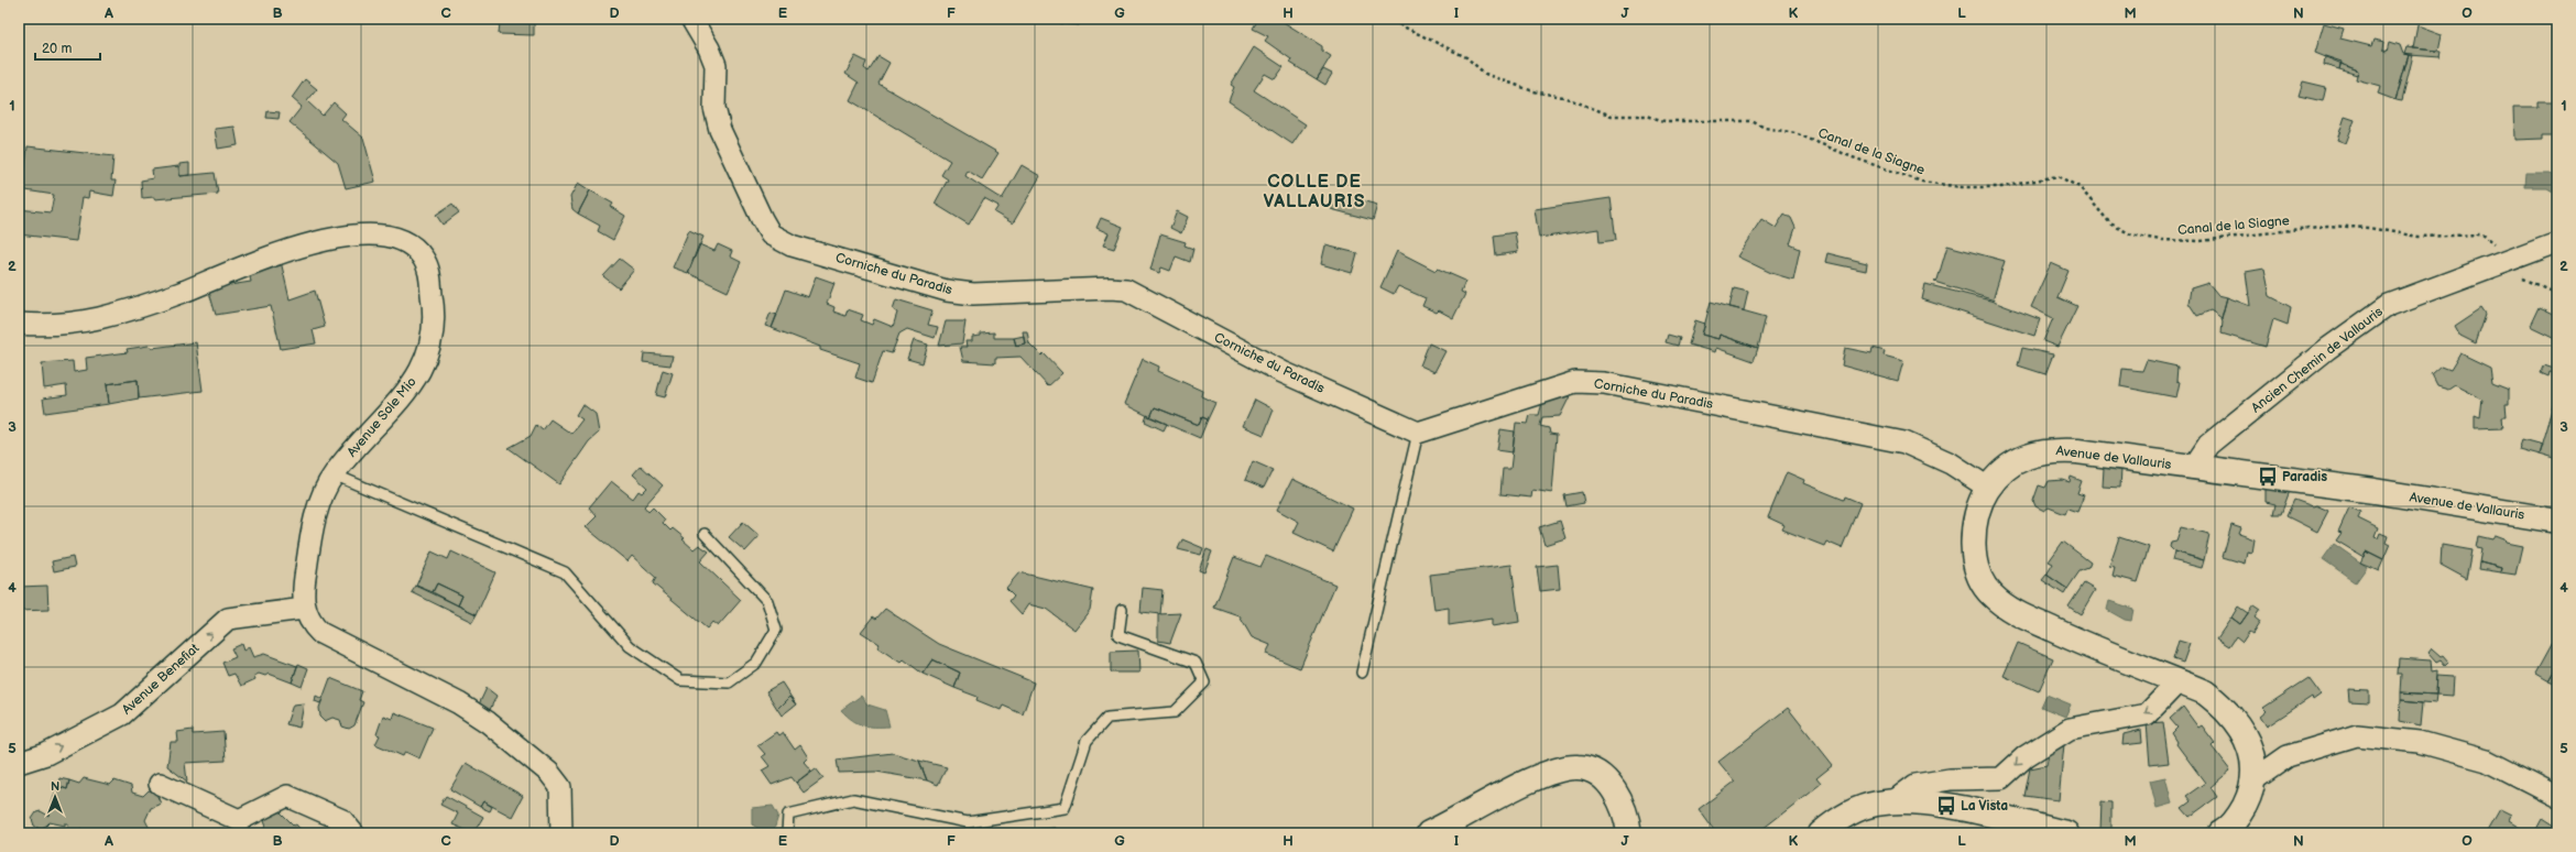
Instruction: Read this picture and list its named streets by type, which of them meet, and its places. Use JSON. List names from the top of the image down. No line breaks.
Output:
{"streets":{"main road":["Avenue de Vallauris"],"street":["Corniche du Paradis","Ancien Chemin de Vallauris","Avenue Sole Mio","Avenue Benefiat"],"path":["Canal de la Siagne"]},"crossings":[["Corniche du Paradis","Avenue de Vallauris"],["Ancien Chemin de Vallauris","Avenue de Vallauris"],["Avenue Sole Mio","Avenue Benefiat"]],"one_way":["Avenue Benefiat"],"districts":["COLLE DE VALLAURIS"],"places":{"bus stop":["Paradis","La Vista"]},"scale_bar":"20 m","north":"top","grid":{"columns":["A","B","C","D","E","F","G","H","I","J","K","L","M","N","O"],"rows":["1","2","3","4","5"]}}
